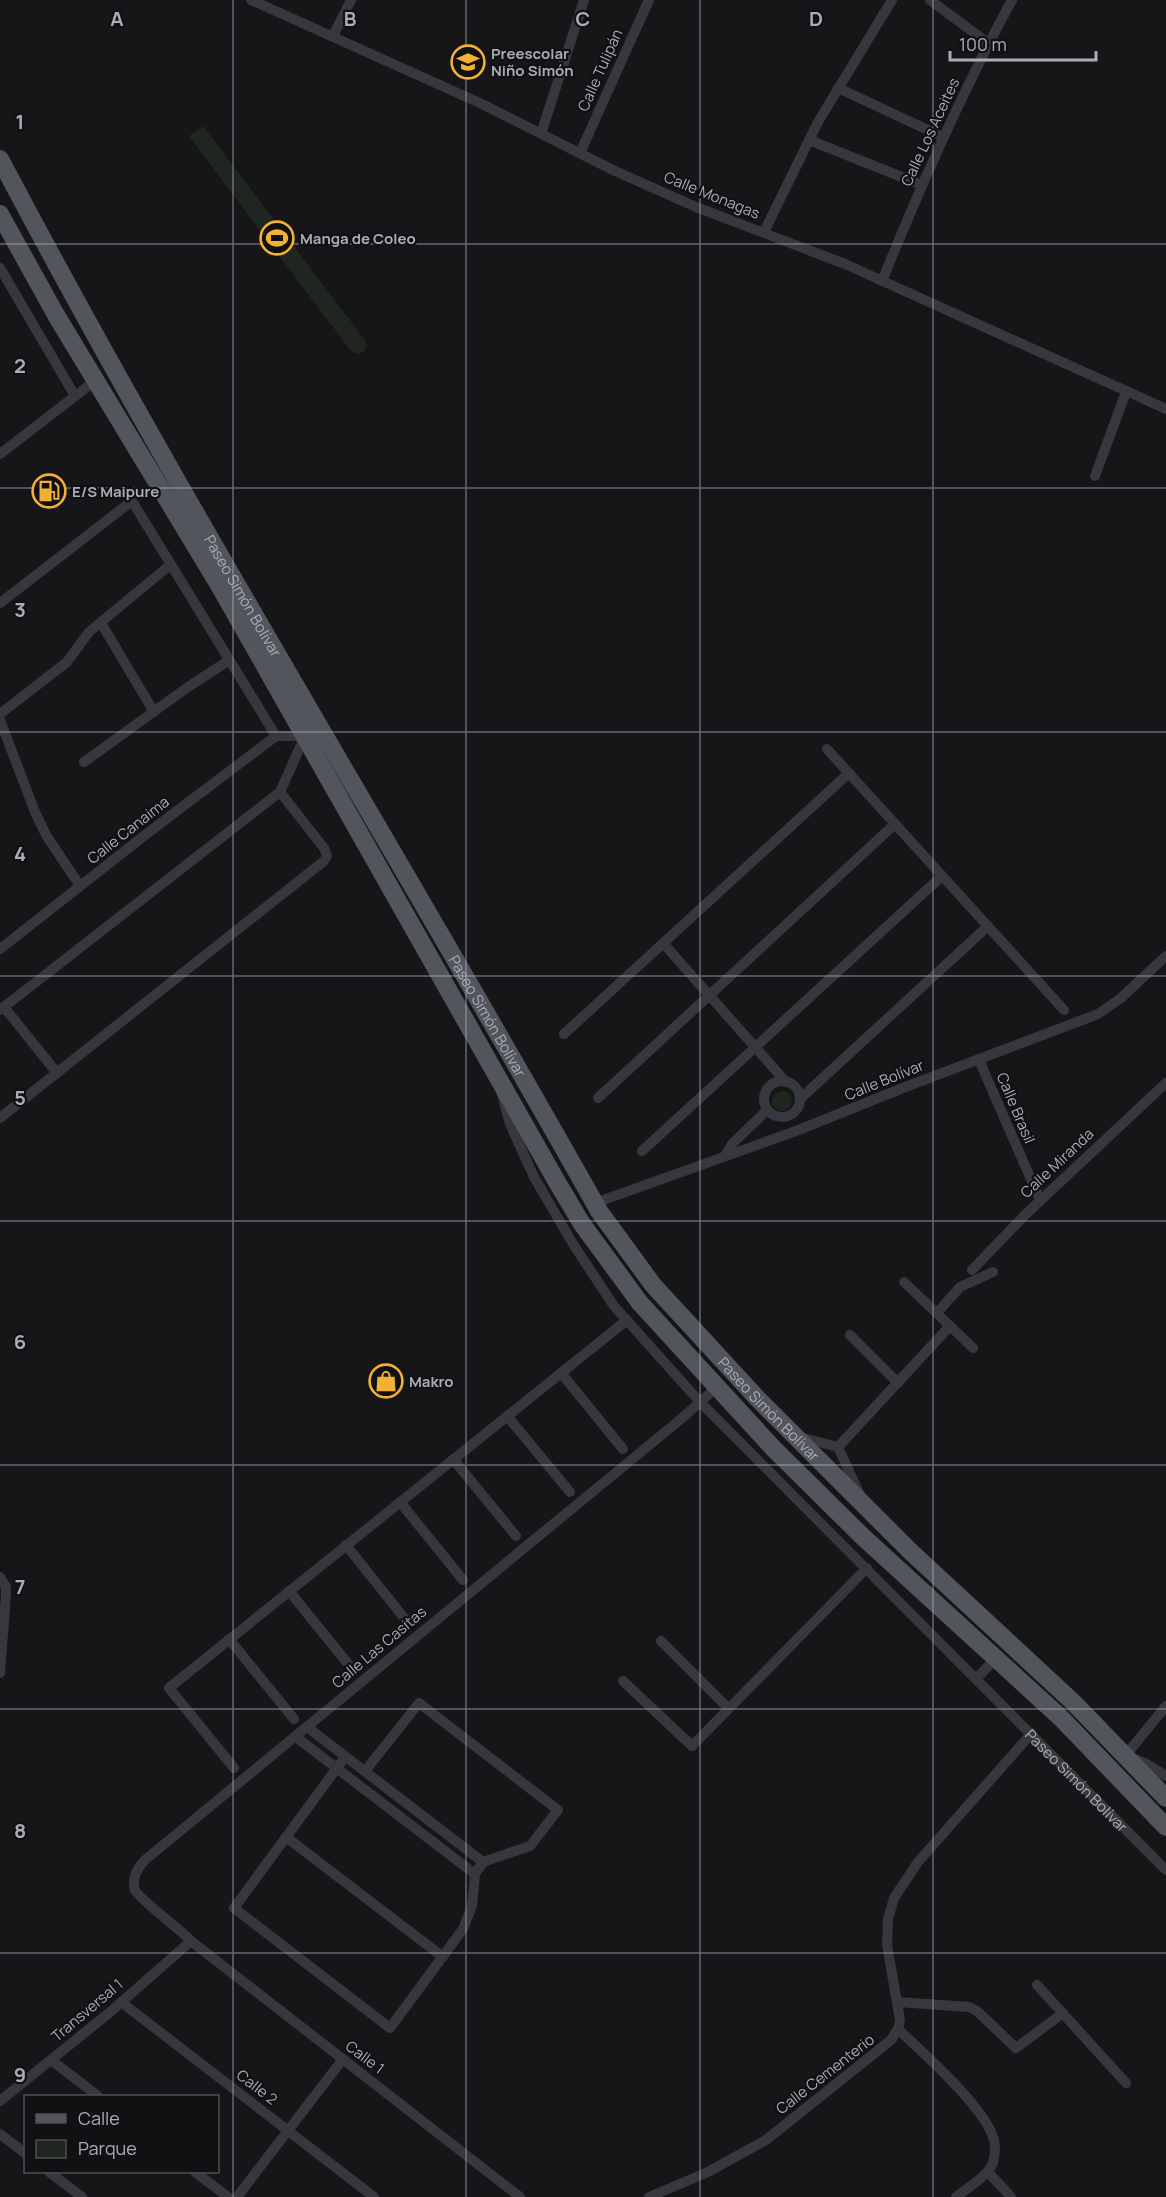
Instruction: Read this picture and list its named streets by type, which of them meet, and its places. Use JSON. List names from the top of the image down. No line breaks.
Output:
{"streets":{"main road":["Paseo Simón Bolívar"],"street":["Calle Tulipán","Calle Los Aceites","Calle Monagas","Calle Canaima","Calle Bolívar","Calle Brasil","Calle Miranda","Calle Las Casitas","Transversal 1","Calle 1","Calle Cementerio","Calle 2"]},"crossings":[["Calle Tulipán","Calle Monagas"],["Calle Los Aceites","Calle Monagas"],["Paseo Simón Bolívar","Calle Bolívar"],["Paseo Simón Bolívar","Calle Las Casitas"],["Calle Bolívar","Calle Brasil"],["Calle Brasil","Calle Miranda"],["Calle Las Casitas","Transversal 1"],["Calle Las Casitas","Calle 1"],["Transversal 1","Calle 1"],["Transversal 1","Calle 2"]],"places":{"school or university":["Preescolar Niño Simón"],"sports":["Manga de Coleo"],"fuel station":["E/S Maipure"],"shop":["Makro"]},"legend":["Calle","Parque"],"scale_bar":"100 m","grid":{"columns":["A","B","C","D"],"rows":["1","2","3","4","5","6","7","8","9"]}}
